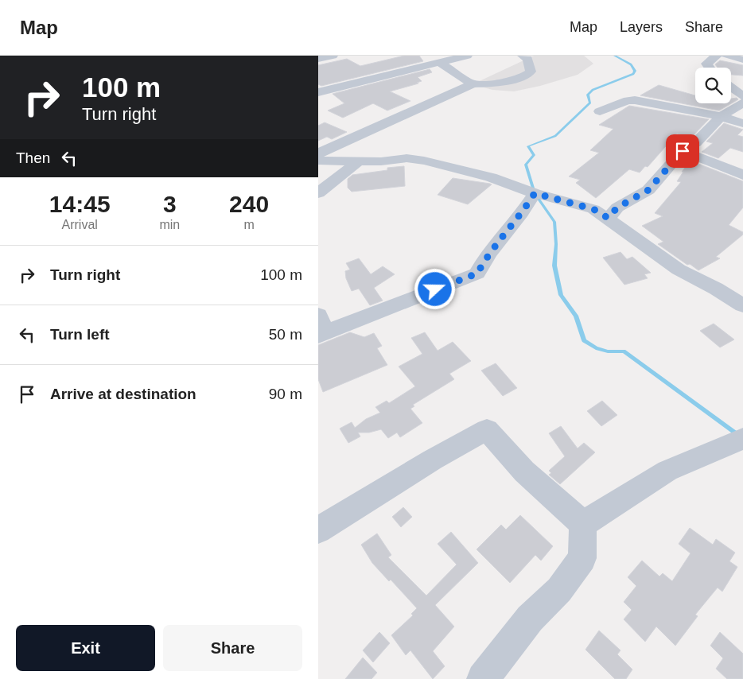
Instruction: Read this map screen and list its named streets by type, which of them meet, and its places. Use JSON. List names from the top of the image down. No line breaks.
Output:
{"page":{"header":"Map","nav":["Map","Layers","Share"],"turn":["100 m","Turn right"],"then":"Then","eta":["14:45","Arrival","3","min","240","m"],"list":[{"name":"Turn right","value":"100 m"},{"name":"Turn left","value":"50 m"},{"name":"Arrive at destination","value":"90 m"}],"buttons":["Exit","Share"]}}
